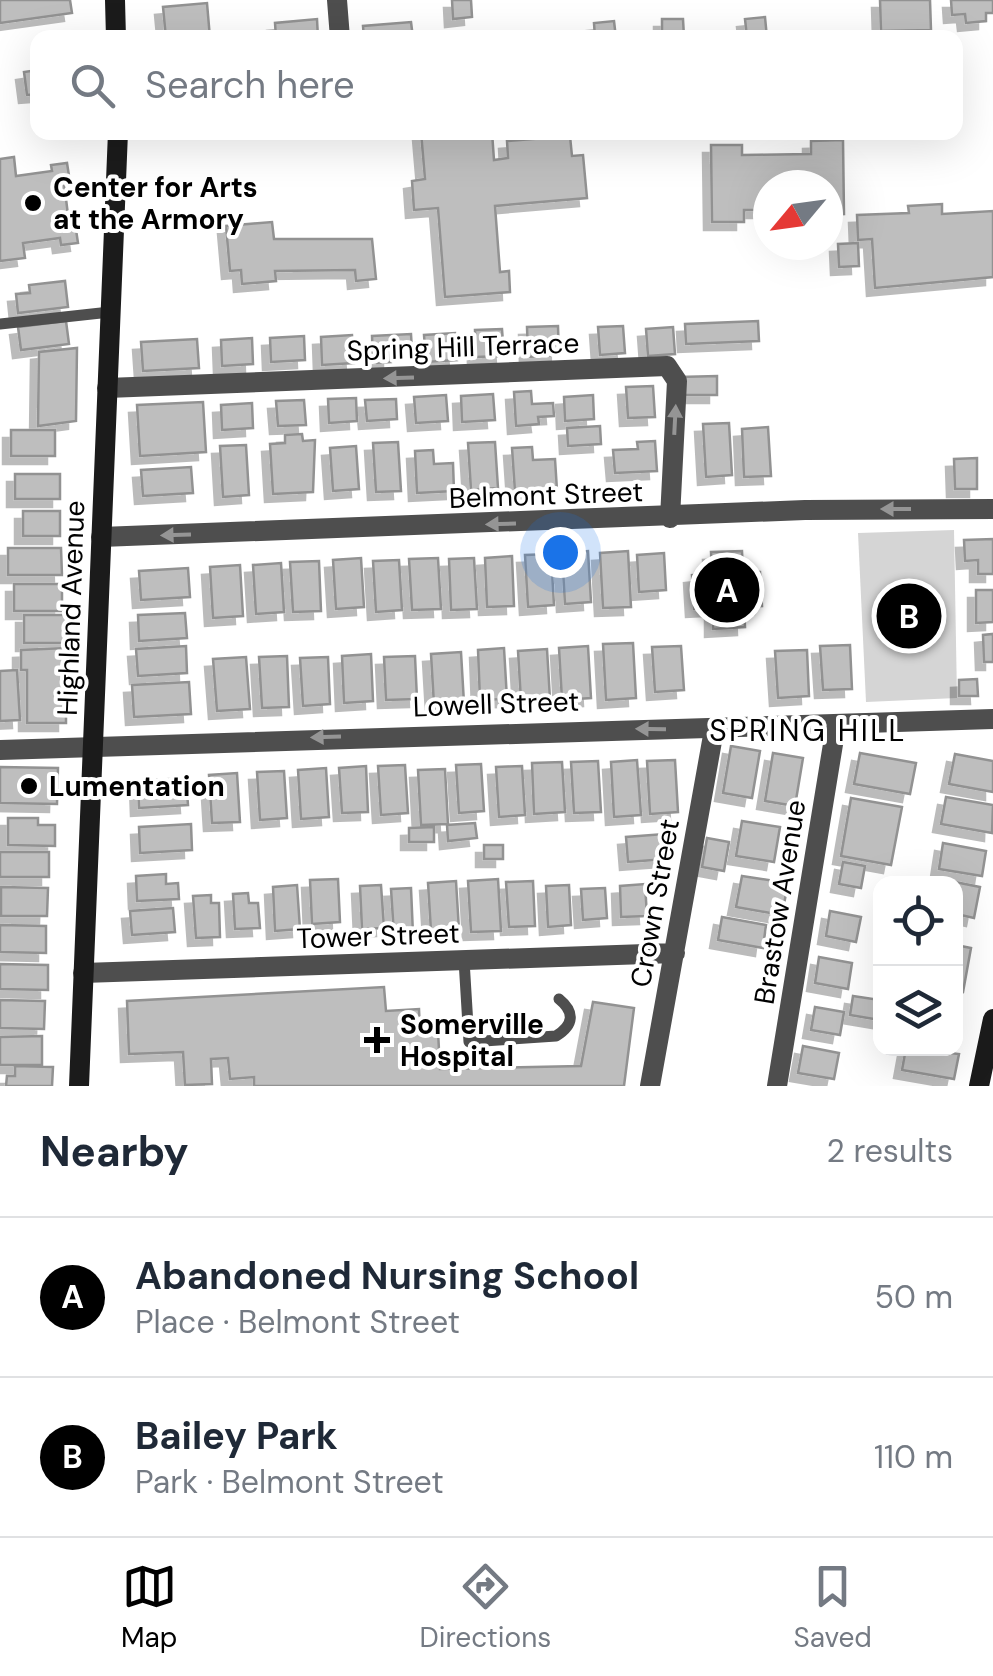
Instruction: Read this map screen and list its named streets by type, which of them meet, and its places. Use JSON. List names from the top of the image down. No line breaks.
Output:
{"streets":{"main road":["Highland Avenue"],"street":["Spring Hill Terrace","Belmont Street","Lowell Street","Brastow Avenue","Crown Street","Tower Street"]},"crossings":[["Spring Hill Terrace","Belmont Street"],["Spring Hill Terrace","Highland Avenue"],["Belmont Street","Highland Avenue"],["Highland Avenue","Lowell Street"],["Highland Avenue","Tower Street"],["Lowell Street","Brastow Avenue"],["Lowell Street","Crown Street"],["Crown Street","Tower Street"]],"one_way":["Spring Hill Terrace","Belmont Street","Lowell Street"],"districts":["SPRING HILL"],"places":{"other":["Center for Arts at the Armory","Lumentation"],"health":["Somerville Hospital"]},"north":"bottom left","page":{"search":"Search here","pins":["A","B"],"heading":["Nearby","2 results"],"list":[{"mark":"A","name":"Abandoned Nursing School","note":"Place · Belmont Street","value":"50 m"},{"mark":"B","name":"Bailey Park","note":"Park · Belmont Street","value":"110 m"}],"nav":["Map","Directions","Saved"]}}
